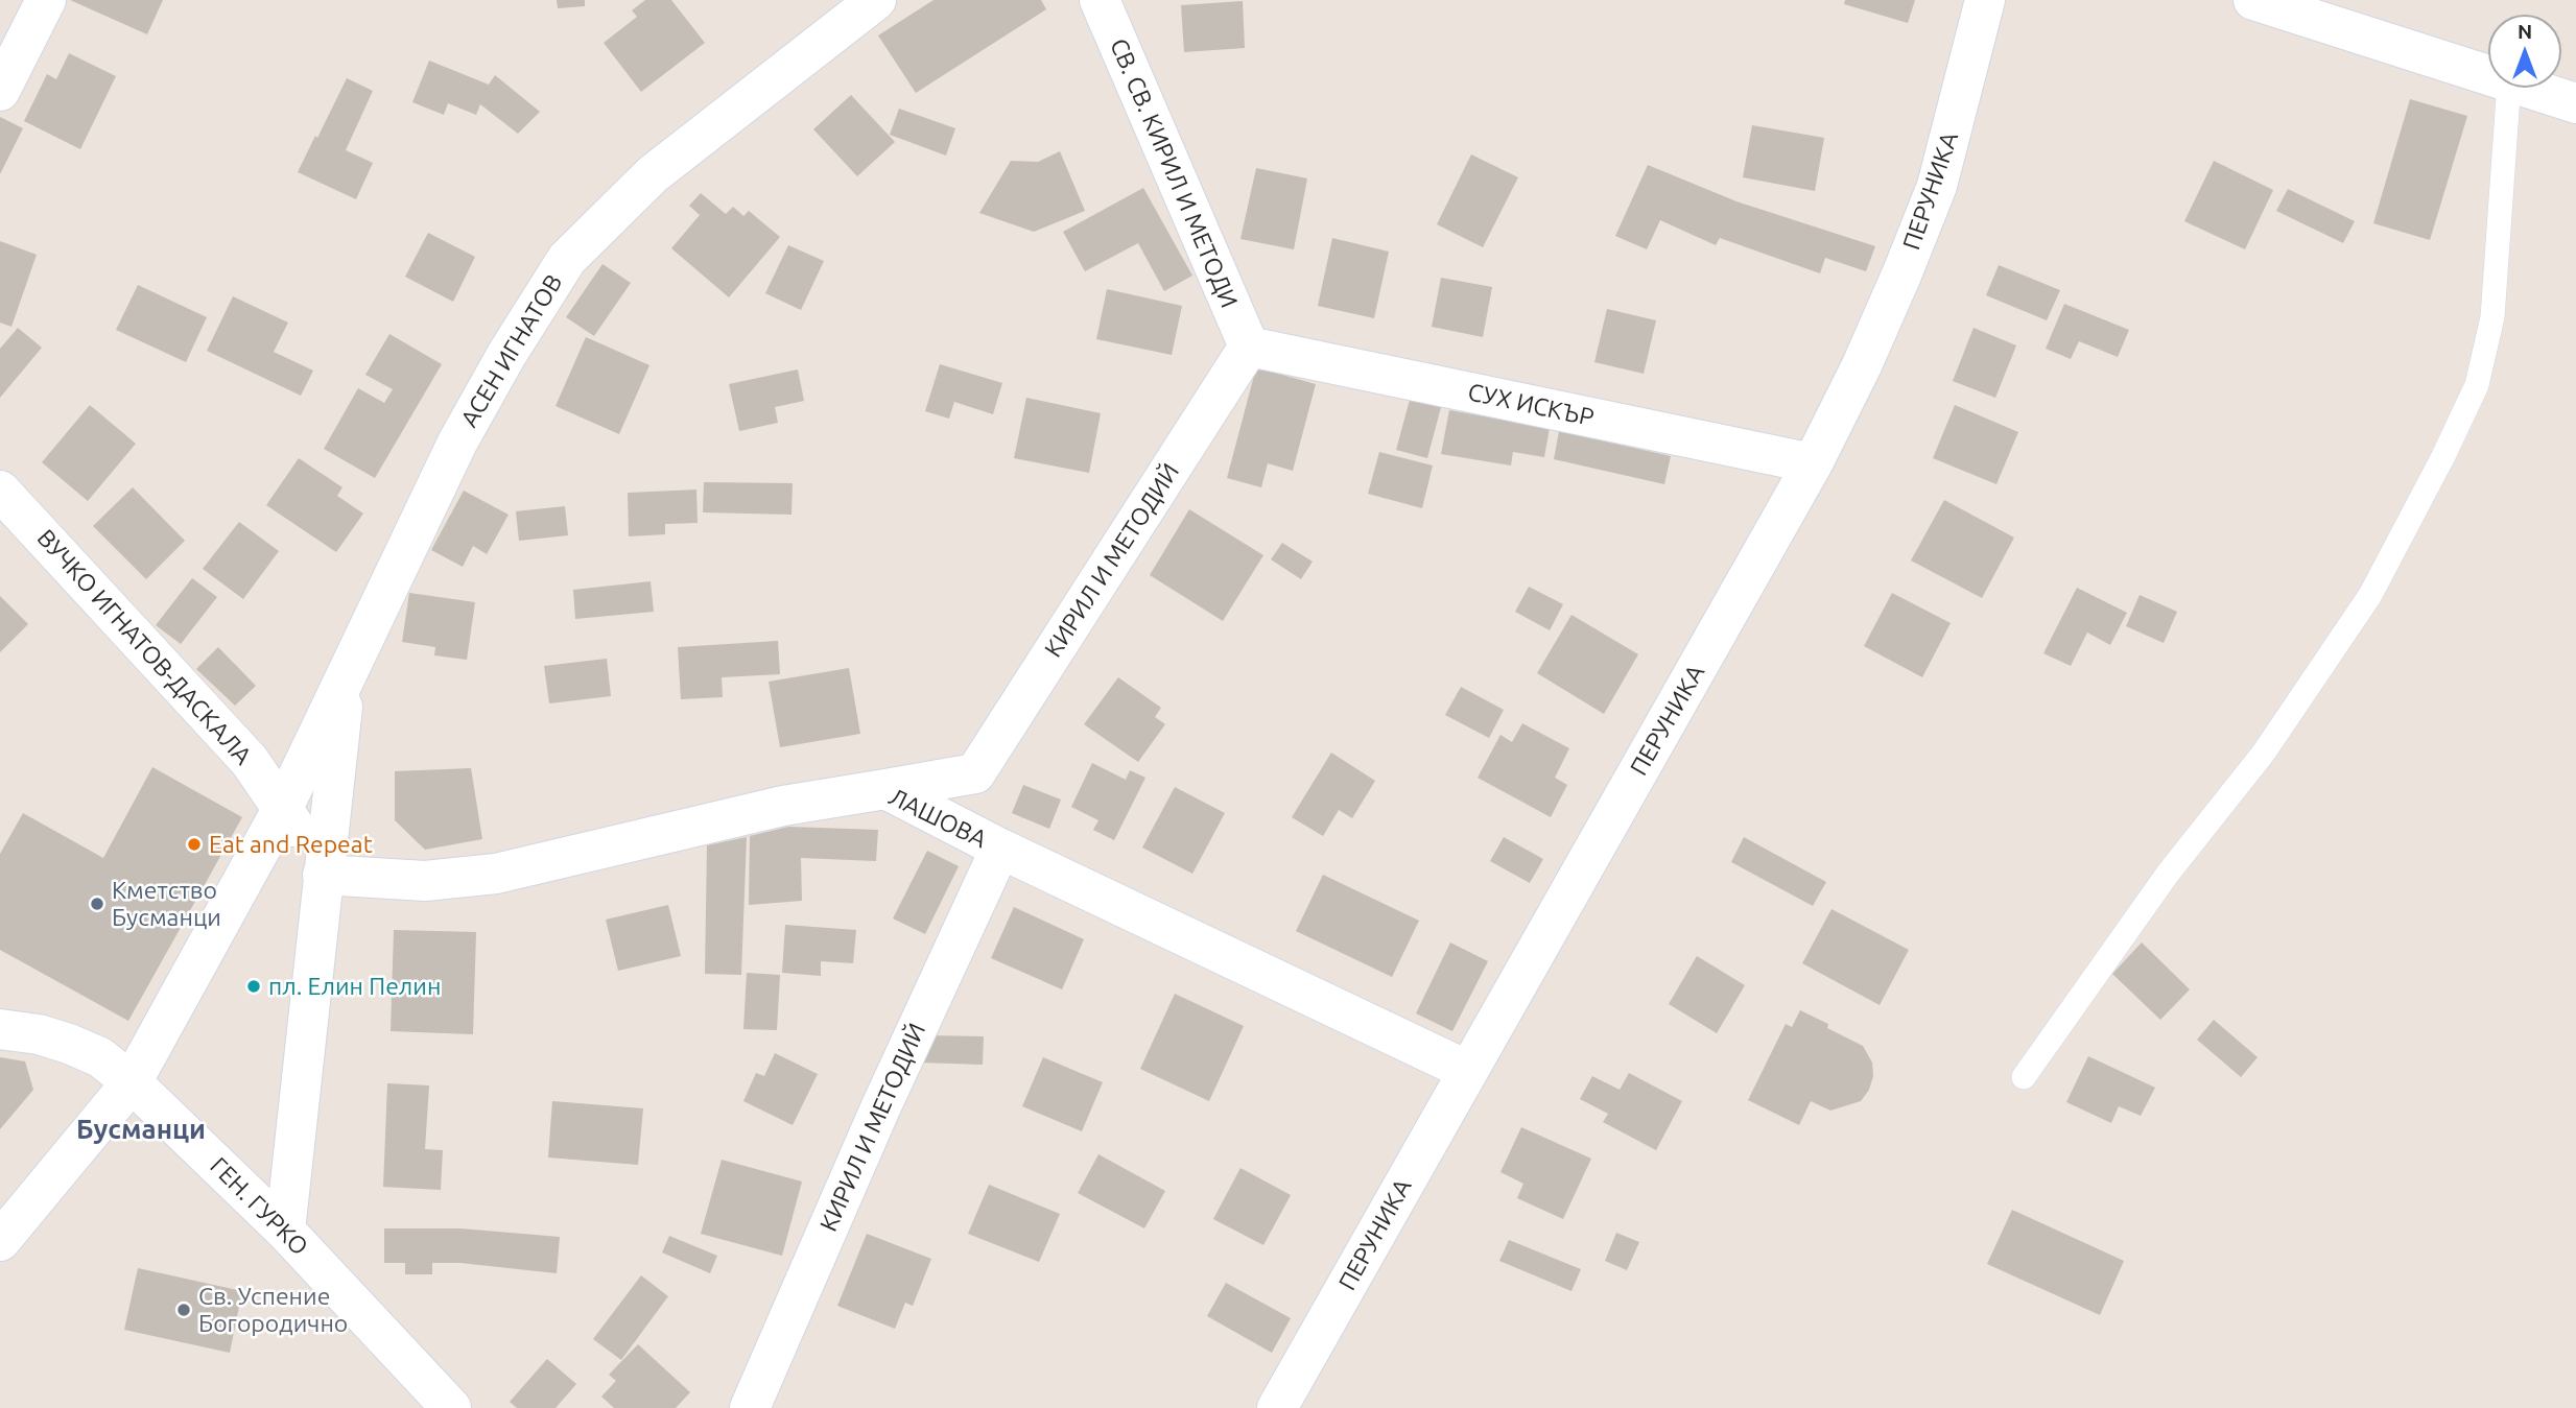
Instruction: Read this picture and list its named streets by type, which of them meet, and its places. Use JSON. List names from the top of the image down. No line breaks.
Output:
{"streets":{"street":["СВ. СВ. КИРИЛ И МЕТОДИ","ПЕРУНИКА","АСЕН ИГНАТОВ","СУХ ИСКЪР","КИРИЛ И МЕТОДИЙ","ВУЧКО ИГНАТОВ-ДАСКАЛА","ЛАШОВА","ГЕН. ГУРКО"]},"crossings":[["СВ. СВ. КИРИЛ И МЕТОДИ","СУХ ИСКЪР"],["СВ. СВ. КИРИЛ И МЕТОДИ","КИРИЛ И МЕТОДИЙ"],["ПЕРУНИКА","СУХ ИСКЪР"],["ПЕРУНИКА","ЛАШОВА"],["АСЕН ИГНАТОВ","ВУЧКО ИГНАТОВ-ДАСКАЛА"],["АСЕН ИГНАТОВ","ГЕН. ГУРКО"],["СУХ ИСКЪР","КИРИЛ И МЕТОДИЙ"],["КИРИЛ И МЕТОДИЙ","ЛАШОВА"],["ВУЧКО ИГНАТОВ-ДАСКАЛА","ЛАШОВА"]],"districts":["Бусманци"],"places":["Eat and Repeat","Кметство Бусманци","пл. Елин Пелин","Св. Успение Богородично"],"north":"top"}
